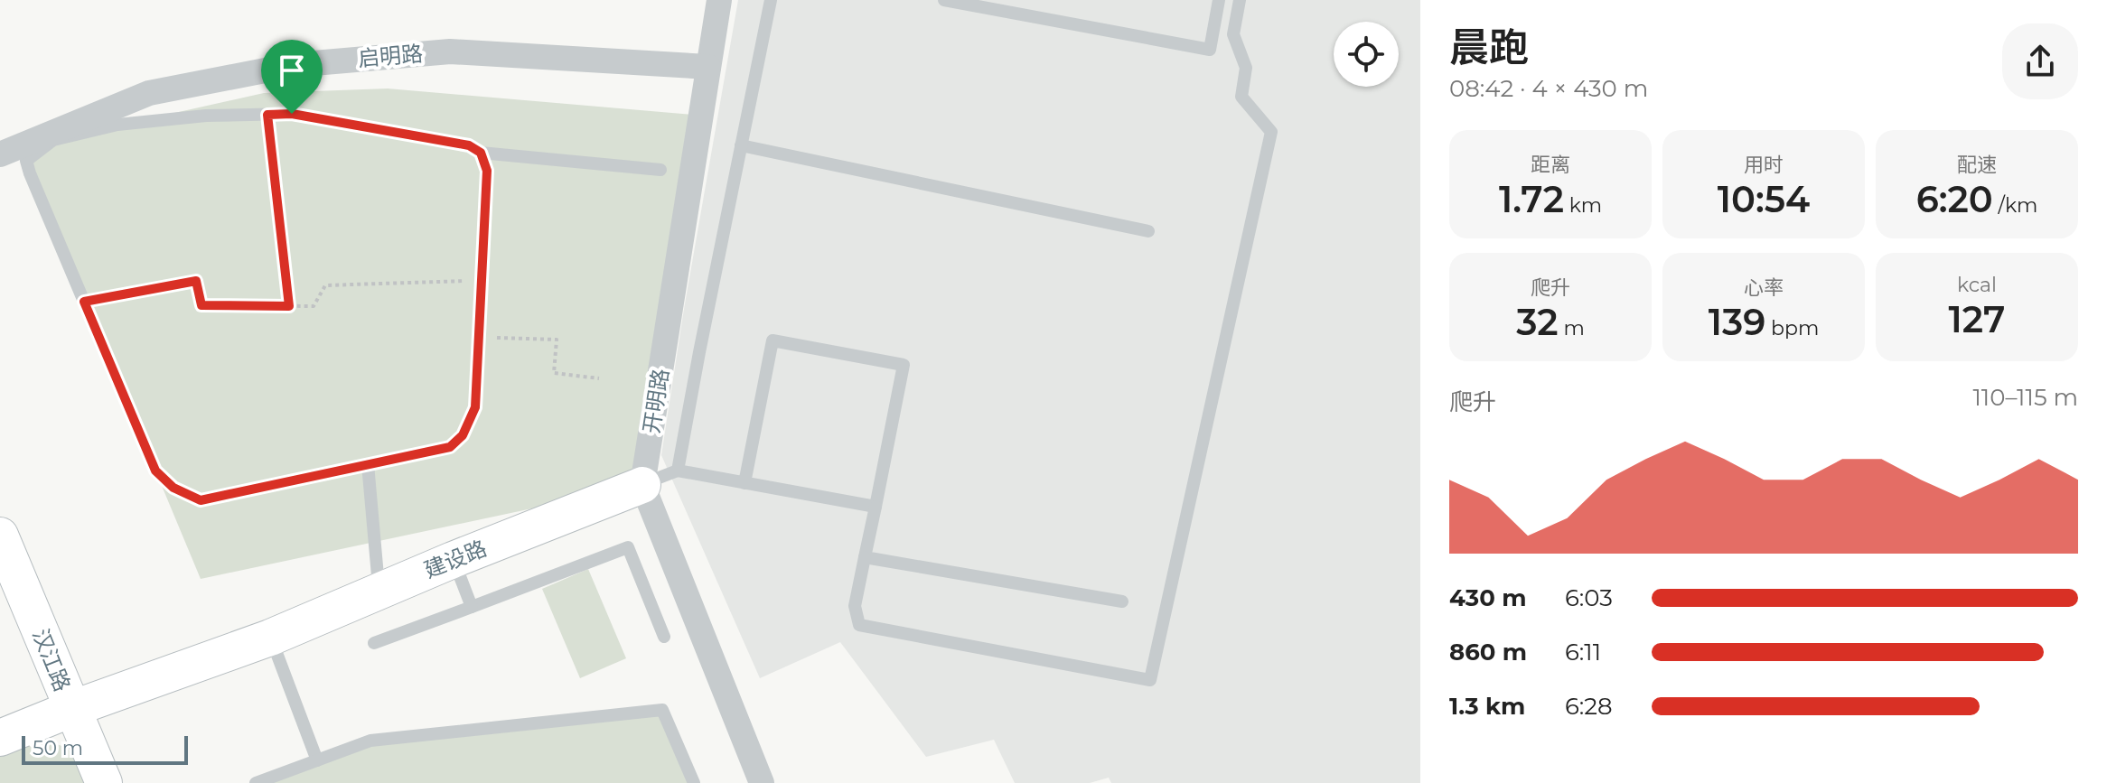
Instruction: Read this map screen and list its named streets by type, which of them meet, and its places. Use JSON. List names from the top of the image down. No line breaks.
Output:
{"streets":{"street":["启明路","开明路","建设路","汉江路"]},"crossings":[["启明路","开明路"],["开明路","建设路"],["建设路","汉江路"]],"scale_bar":"50 m","page":{"heading":["晨跑","08:42 · 4 × 430 m"],"stats":[["距离","1.72 km"],["用时","10:54"],["配速","6:20 /km"],["爬升","32 m"],["心率","139 bpm"],["kcal","127"]],"chart":["爬升","110–115 m"],"list":[{"name":"430 m","note":"6:03"},{"name":"860 m","note":"6:11"},{"name":"1.3 km","note":"6:28"}],"scale":"50 m"}}
